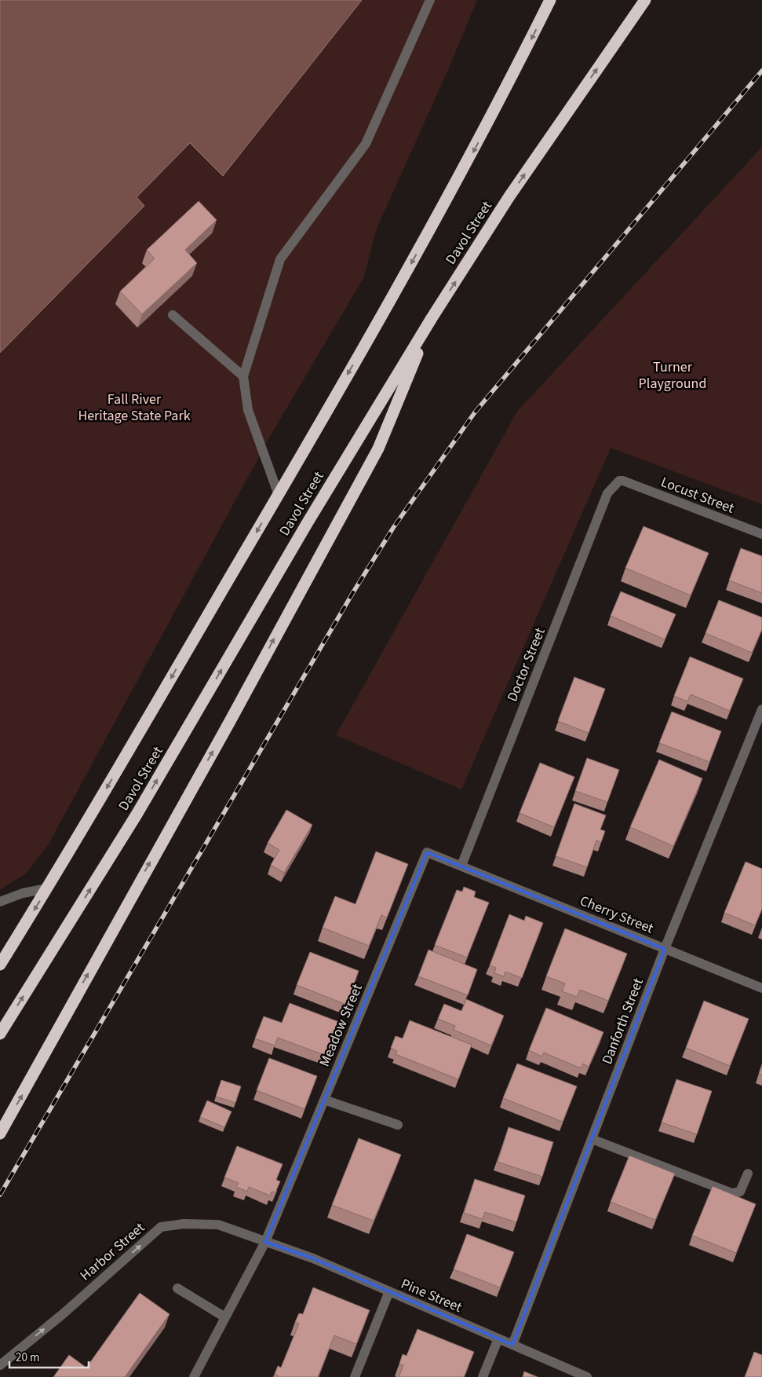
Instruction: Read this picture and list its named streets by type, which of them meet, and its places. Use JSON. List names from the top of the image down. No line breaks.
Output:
{"streets":{"highway":["Davol Street"],"street":["Locust Street","Doctor Street","Cherry Street","Danforth Street","Meadow Street","Harbor Street","Pine Street"]},"crossings":[["Locust Street","Doctor Street"],["Doctor Street","Cherry Street"],["Doctor Street","Meadow Street"],["Cherry Street","Danforth Street"],["Cherry Street","Meadow Street"],["Danforth Street","Pine Street"],["Meadow Street","Harbor Street"],["Meadow Street","Pine Street"],["Harbor Street","Pine Street"]],"one_way":["Harbor Street"],"parks":["Turner Playground","Fall River Heritage State Park"],"scale_bar":"20 m"}
